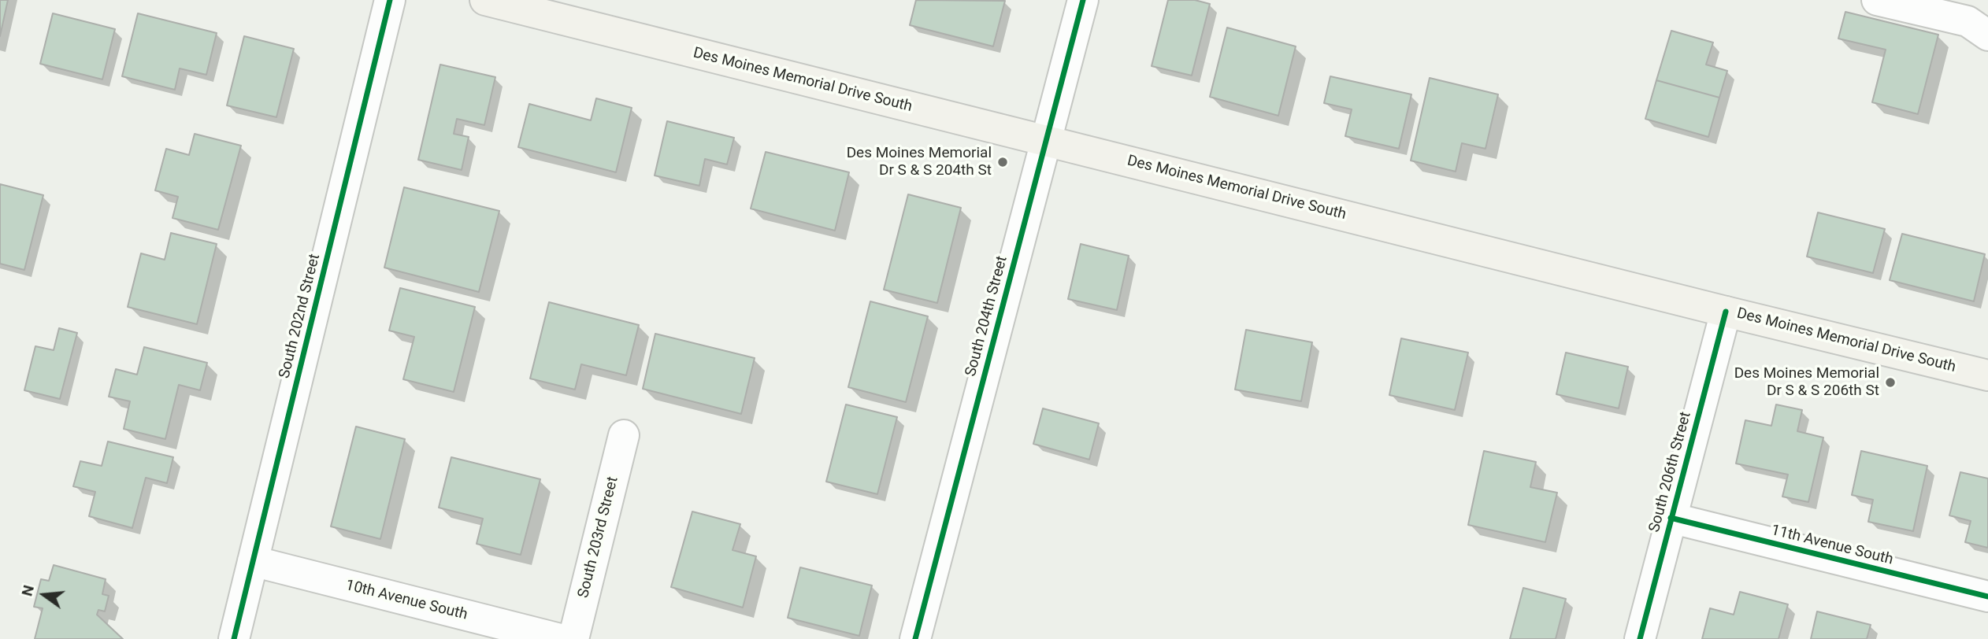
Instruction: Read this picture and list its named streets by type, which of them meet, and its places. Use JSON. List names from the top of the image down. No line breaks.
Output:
{"streets":{"main road":["Des Moines Memorial Drive South"],"street":["South 202nd Street","South 204th Street","South 206th Street","South 203rd Street","11th Avenue South","10th Avenue South"]},"crossings":[["Des Moines Memorial Drive South","South 204th Street"],["Des Moines Memorial Drive South","South 206th Street"],["South 202nd Street","10th Avenue South"],["South 206th Street","11th Avenue South"]],"places":["Des Moines Memorial Dr S & S 204th St","Des Moines Memorial Dr S & S 206th St"],"north":"left"}
